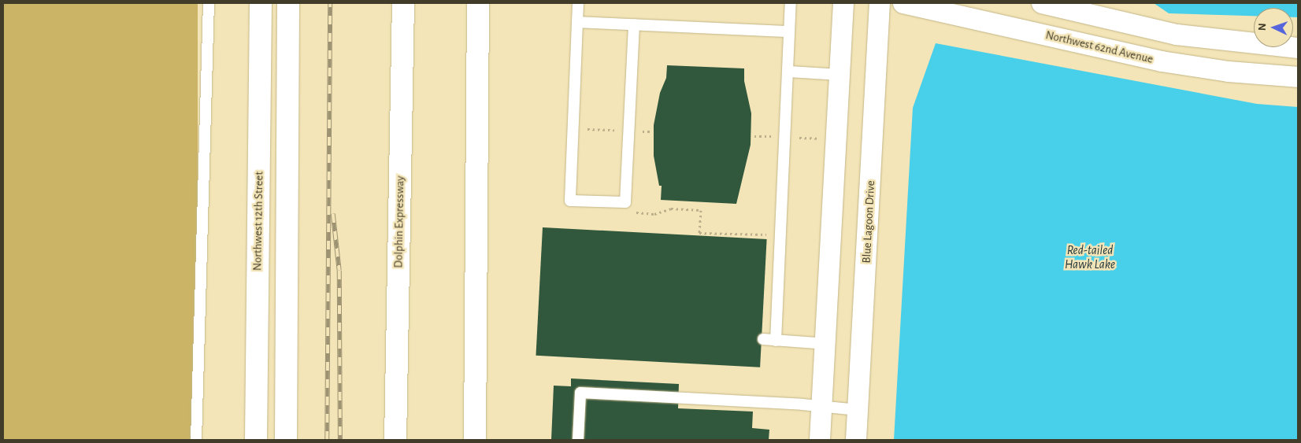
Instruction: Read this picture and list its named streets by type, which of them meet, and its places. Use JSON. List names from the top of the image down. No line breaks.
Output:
{"streets":{"main road":["Northwest 12th Street","Dolphin Expressway"],"street":["Northwest 62nd Avenue","Blue Lagoon Drive"]},"water":["Red-tailed Hawk Lake"],"north":"left"}
